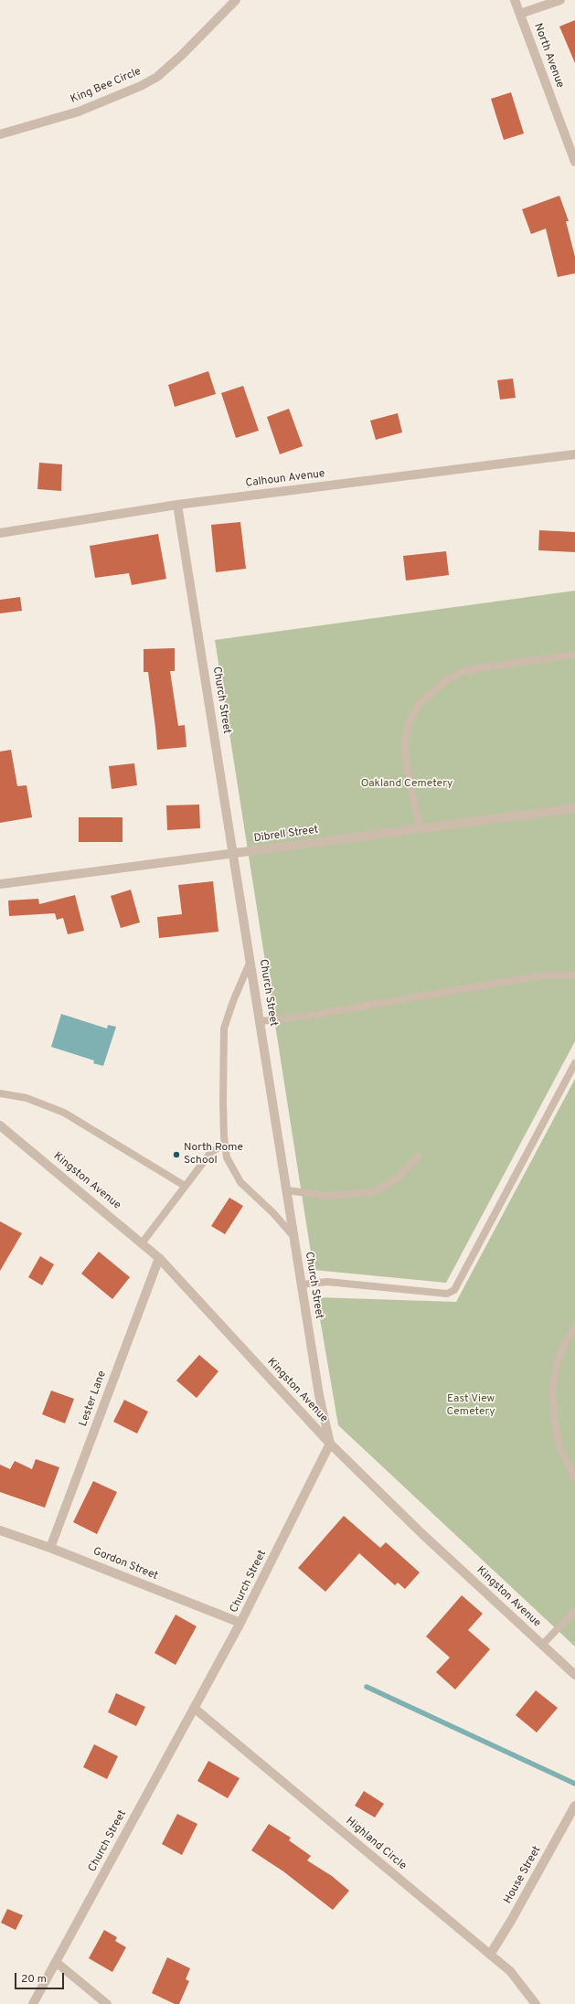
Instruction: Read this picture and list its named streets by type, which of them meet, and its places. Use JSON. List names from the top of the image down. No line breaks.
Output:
{"streets":{"street":["North Avenue","King Bee Circle","Calhoun Avenue","Church Street","Dibrell Street","Kingston Avenue","Lester Lane","Gordon Street","Highland Circle","House Street"]},"crossings":[["Calhoun Avenue","Church Street"],["Church Street","Dibrell Street"],["Church Street","Kingston Avenue"],["Church Street","Gordon Street"],["Church Street","Highland Circle"],["Kingston Avenue","Lester Lane"],["Lester Lane","Gordon Street"],["Highland Circle","House Street"]],"parks":["Oakland Cemetery","East View Cemetery"],"places":["North Rome School"],"scale_bar":"20 m"}
